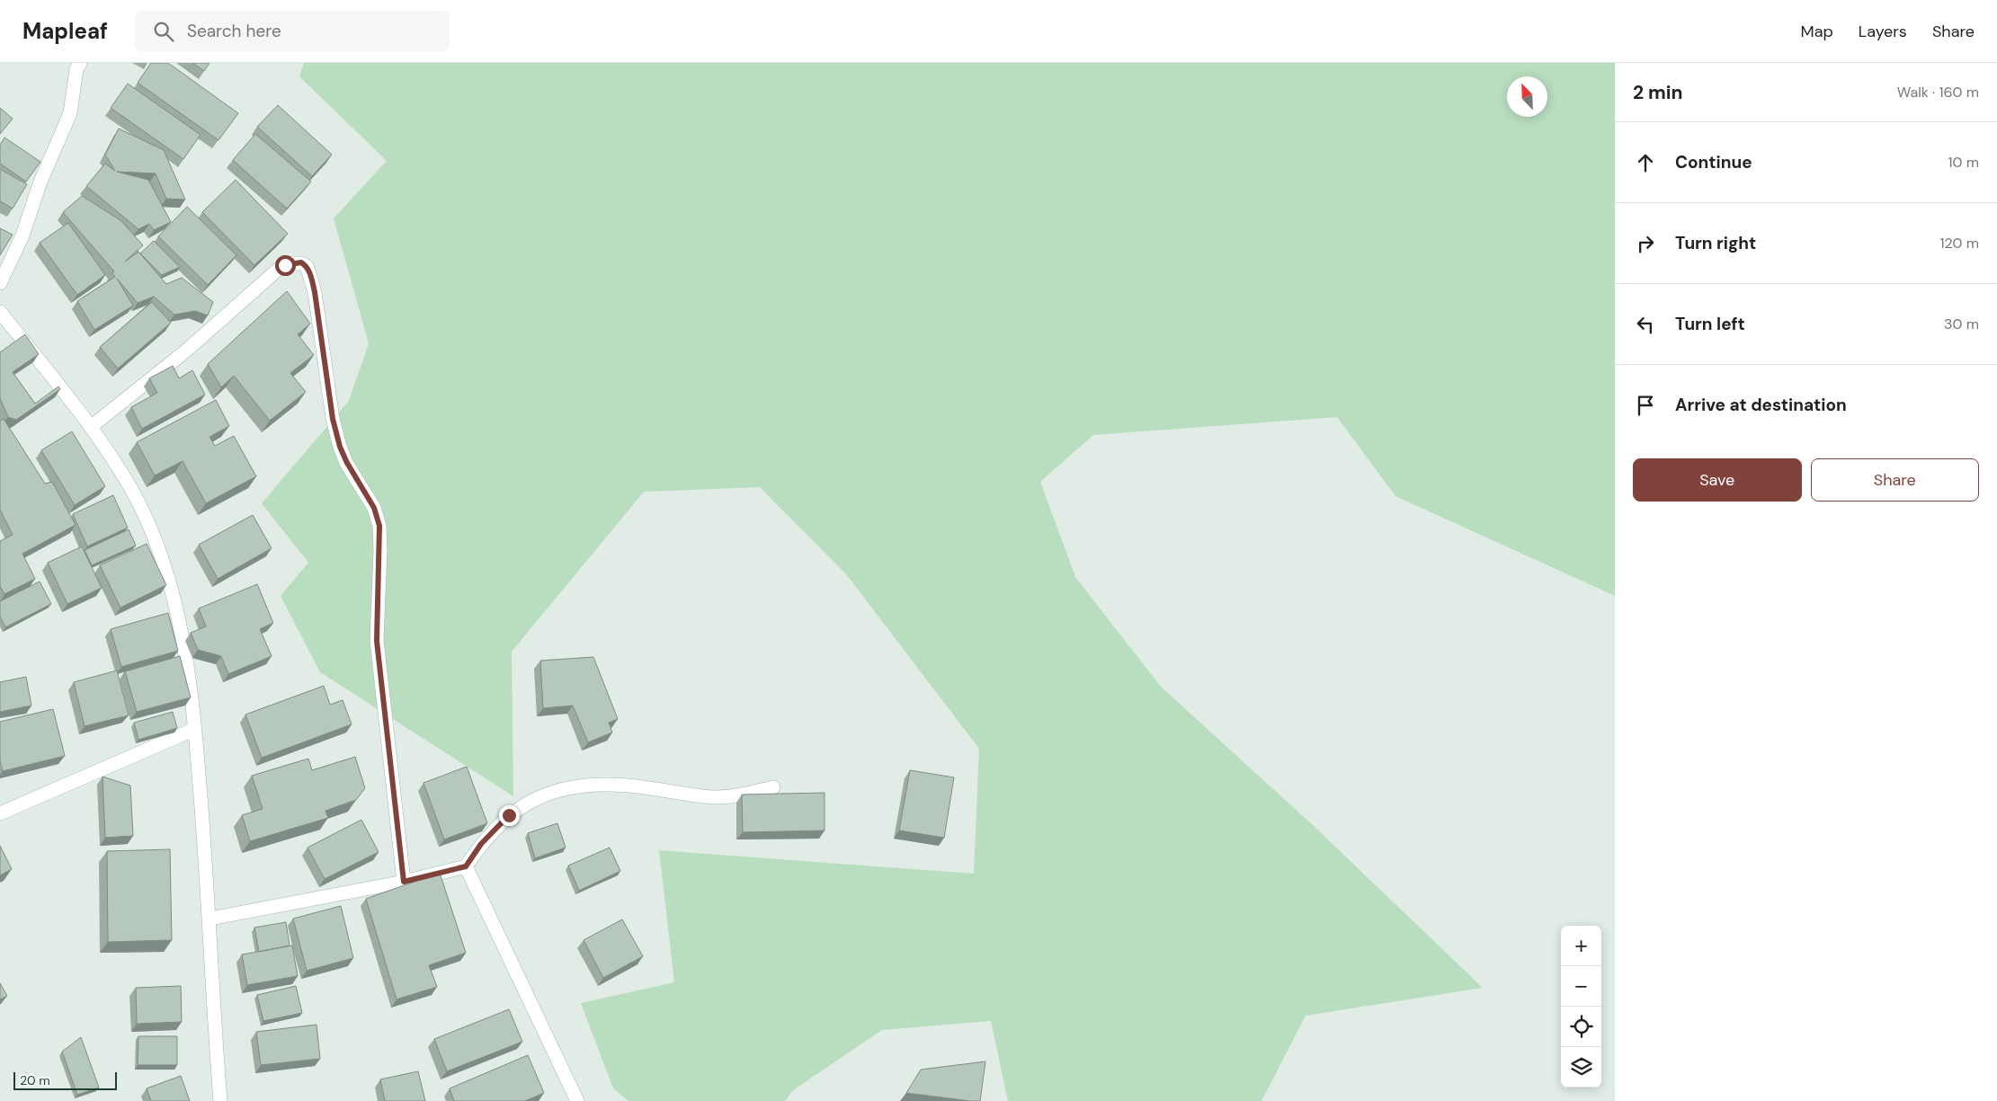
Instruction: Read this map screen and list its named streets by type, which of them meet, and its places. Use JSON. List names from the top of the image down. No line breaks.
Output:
{"scale_bar":"20 m","north":"top left","page":{"header":"Mapleaf","search":"Search here","nav":["Map","Layers","Share"],"heading":["2 min","Walk · 160 m"],"list":[["Continue","10 m"],["Turn right","120 m"],["Turn left","30 m"],"Arrive at destination"],"buttons":["Save","Share"],"map_buttons":["+","−"],"scale":"20 m"}}
